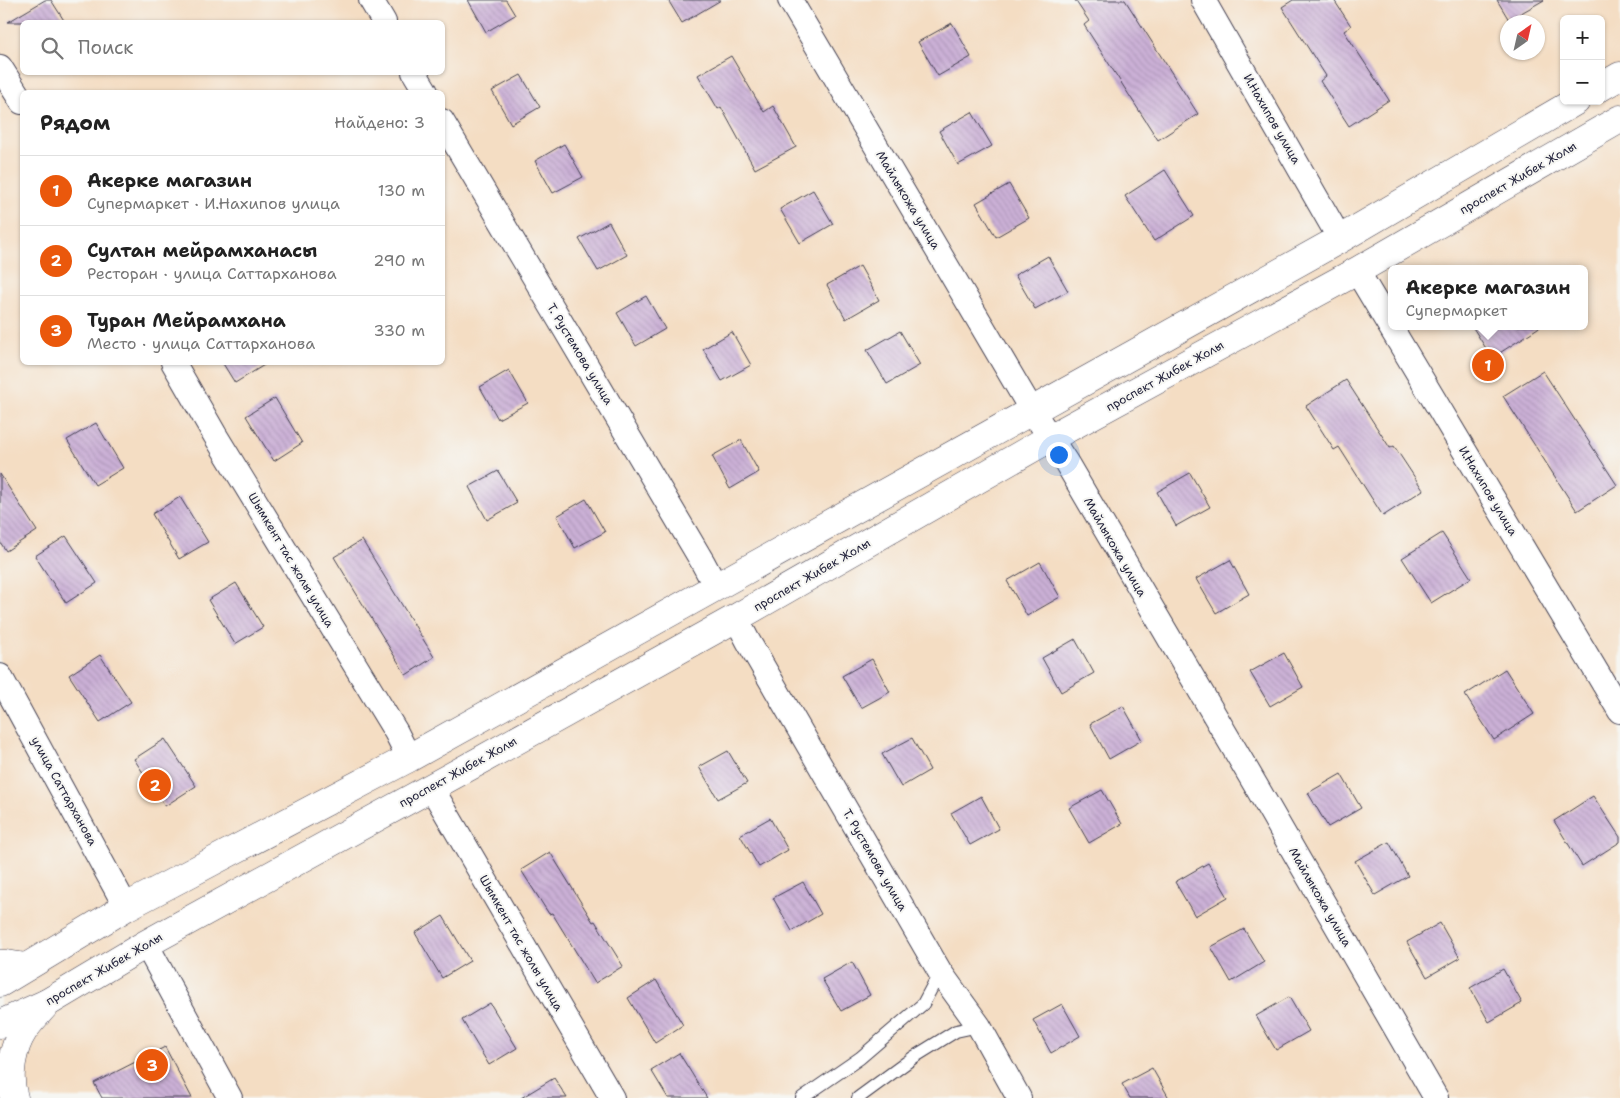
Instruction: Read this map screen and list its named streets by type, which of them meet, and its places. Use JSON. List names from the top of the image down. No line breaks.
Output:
{"streets":{"street":["И.Нахипов улица","проспект Жибек Жолы","Майлыкожа улица","Т. Рустемова улица","Шымкент тас жолы улица","улица Саттарханова"]},"crossings":[["И.Нахипов улица","проспект Жибек Жолы"],["проспект Жибек Жолы","Майлыкожа улица"],["проспект Жибек Жолы","Т. Рустемова улица"],["проспект Жибек Жолы","Шымкент тас жолы улица"]],"north":"top right","page":{"map_buttons":["+","−"],"search":"Поиск","heading":["Рядом","Найдено: 3"],"list":[{"mark":"1","name":"Акерке магазин","note":"Супермаркет · И.Нахипов улица","value":"130 m"},{"mark":"2","name":"Султан мейрамханасы","note":"Ресторан · улица Саттарханова","value":"290 m"},{"mark":"3","name":"Туран Мейрамхана","note":"Место · улица Саттарханова","value":"330 m"}],"popup":["Акерке магазин","Супермаркет"],"pins":["1","2","3"]}}
